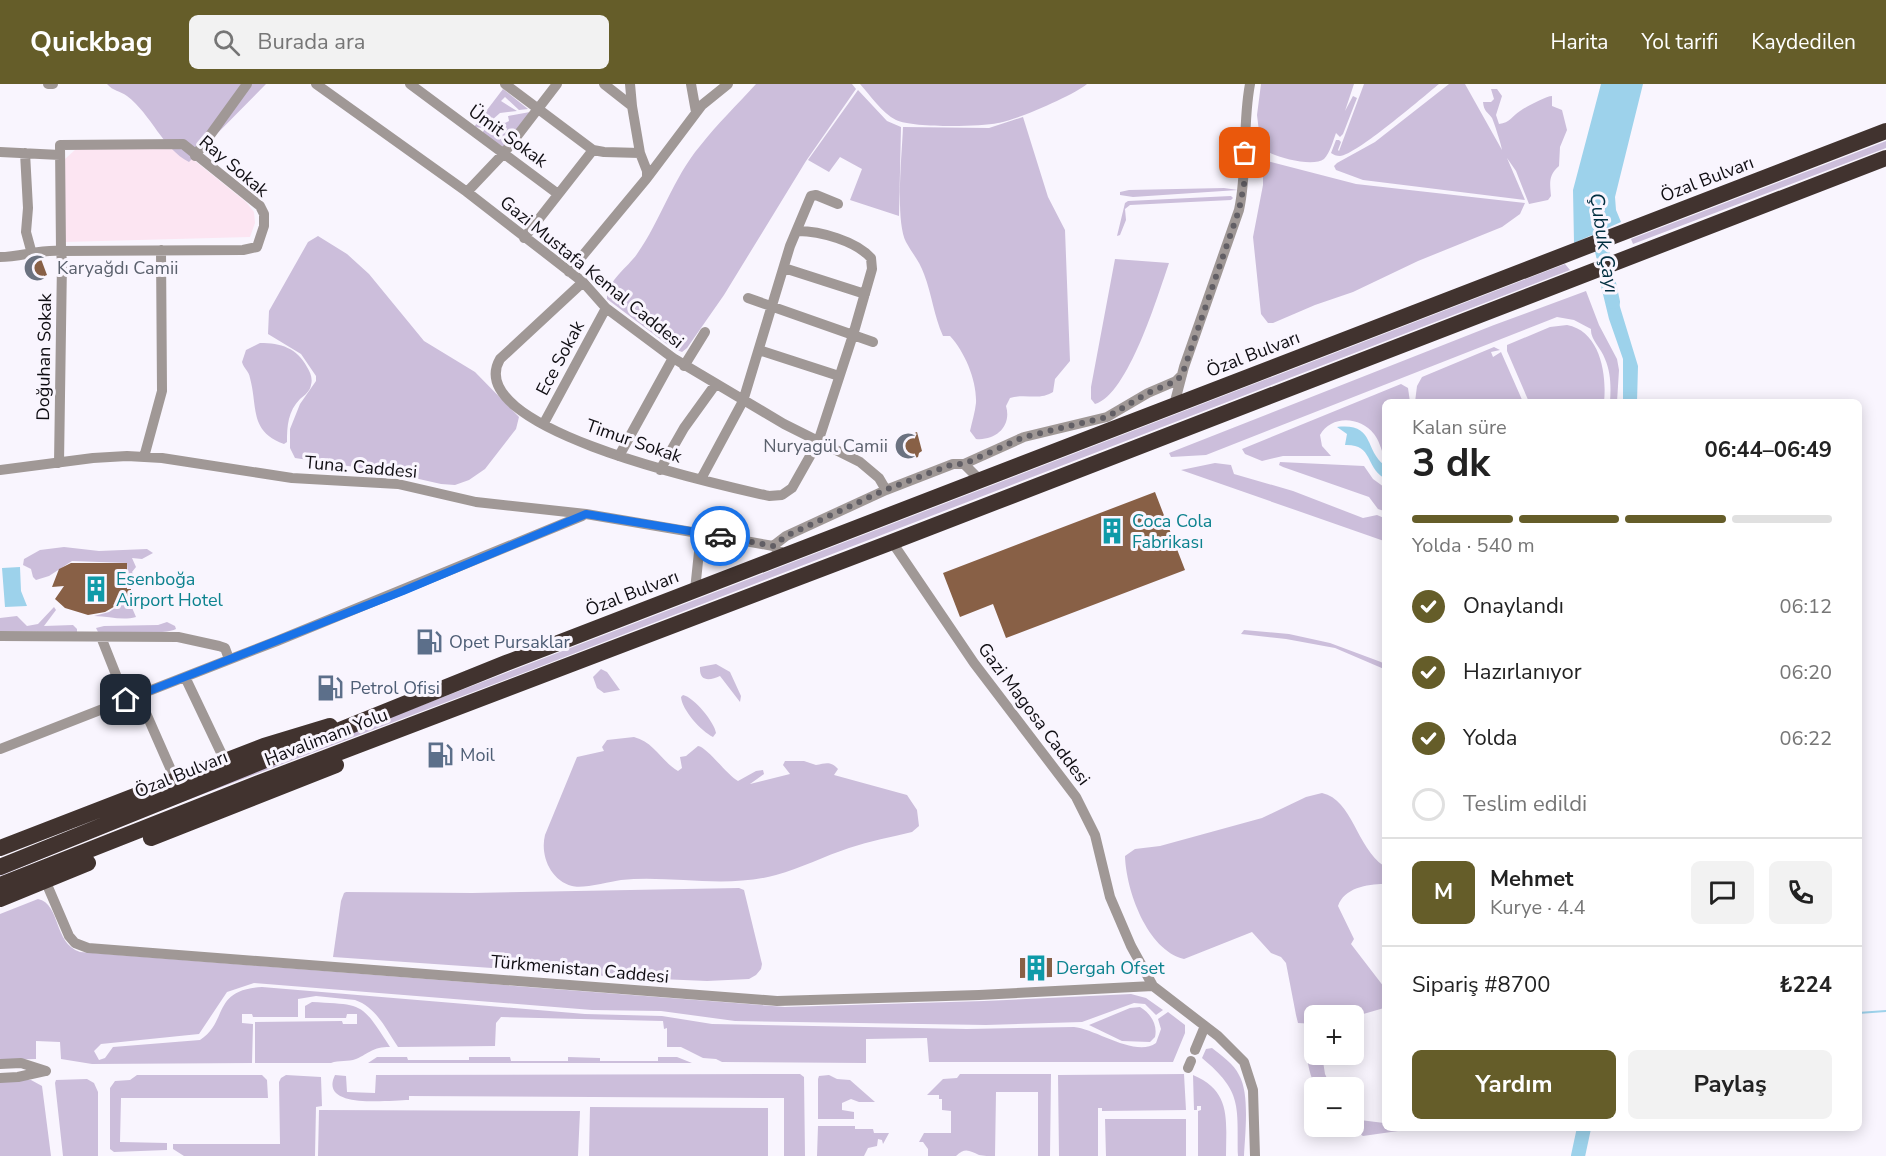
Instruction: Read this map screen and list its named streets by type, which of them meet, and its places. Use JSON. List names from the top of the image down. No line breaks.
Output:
{"streets":{"highway":["Özal Bulvarı","Havalimanı Yolu"],"street":["Ümit Sokak","Ray Sokak","Gazi Mustafa Kemal Caddesi","Doğuhan Sokak","Ece Sokak","Timur Sokak","Tuna. Caddesi","Gazi Magosa Caddesi","Türkmenistan Caddesi"]},"crossings":[["Ray Sokak","Doğuhan Sokak"],["Özal Bulvarı","Tuna. Caddesi"],["Gazi Mustafa Kemal Caddesi","Ece Sokak"],["Gazi Mustafa Kemal Caddesi","Timur Sokak"],["Doğuhan Sokak","Tuna. Caddesi"],["Ece Sokak","Timur Sokak"],["Gazi Magosa Caddesi","Havalimanı Yolu"],["Gazi Magosa Caddesi","Türkmenistan Caddesi"]],"water":["Çubuk Çayı"],"places":{"mosque":["Karyağdı Camii","Nuryagül Camii"],"building":["Coca Cola Fabrikası","Esenboğa Airport Hotel","Dergah Ofset"],"fuel station":["Opet Pursaklar","Petrol Ofisi","Moil"]},"page":{"header":"Quickbag","search":"Burada ara","nav":["Harita","Yol tarifi","Kaydedilen"],"heading":["3 dk","Kalan süre","06:44–06:49"],"panel":["Mehmet","Kurye · 4.4","Sipariş #8700","₺224"],"bar":"Yolda · 540 m","list":[["Onaylandı","06:12"],["Hazırlanıyor","06:20"],["Yolda","06:22"],"Teslim edildi"],"round":"M","map_buttons":["+","−"],"buttons":["Yardım","Paylaş"]}}
